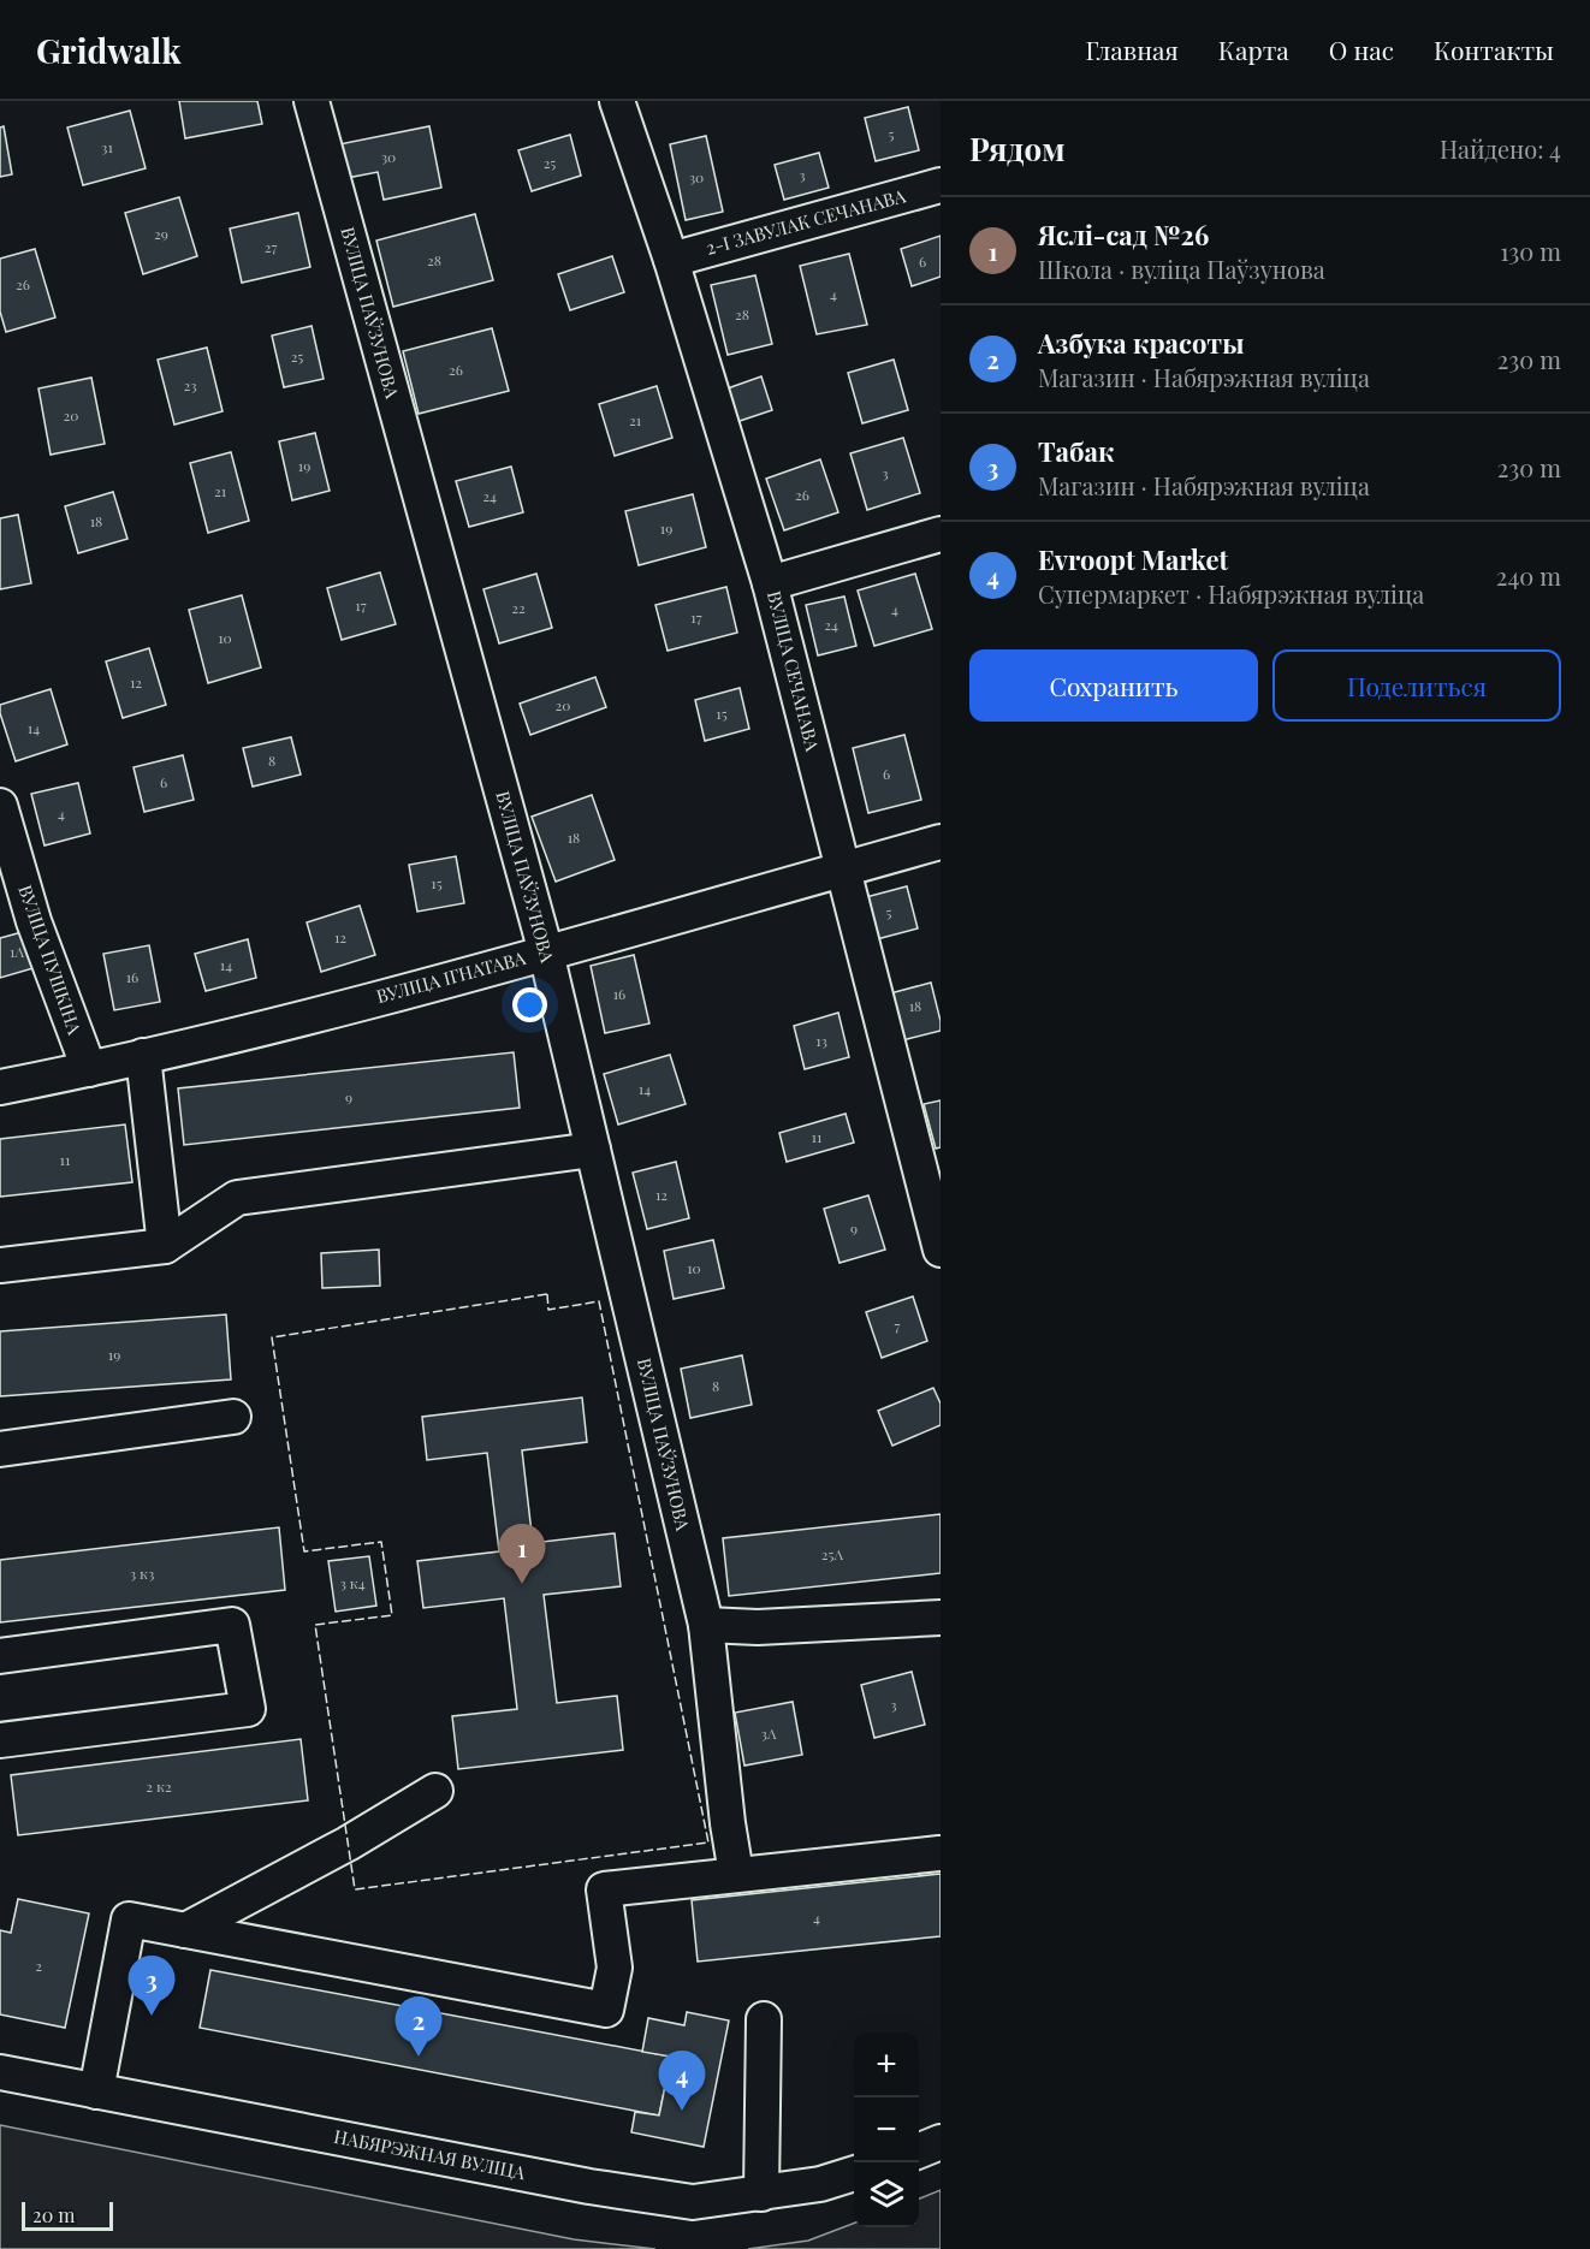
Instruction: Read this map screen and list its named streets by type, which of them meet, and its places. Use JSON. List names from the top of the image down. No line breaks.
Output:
{"streets":{"street":["2-І ЗАВУЛАК СЕЧАНАВА","ВУЛІЦА ПАЎЗУНОВА","ВУЛІЦА СЕЧАНАВА","ВУЛІЦА ПУШКІНА","ВУЛІЦА ІГНАТАВА","НАБЯРЭЖНАЯ ВУЛІЦА"]},"crossings":[["2-І ЗАВУЛАК СЕЧАНАВА","ВУЛІЦА СЕЧАНАВА"],["ВУЛІЦА ПАЎЗУНОВА","ВУЛІЦА ІГНАТАВА"],["ВУЛІЦА СЕЧАНАВА","ВУЛІЦА ІГНАТАВА"],["ВУЛІЦА ПУШКІНА","ВУЛІЦА ІГНАТАВА"]],"house_numbers":["5","31","30","25","3","30","29","27","28","6","26","4","28","25","26","23","20","21","19","3","21","26","24","18","19","17","22","4","17","24","10","12","20","15","14","8","6","6","4","18","15","5","12","1А","14","16","16","18","13","14","9","11","11","12","9","10","7","19","8","25А","3 к3","3 к4","3","3А","2 к2","4","2"],"scale_bar":"20 m","page":{"header":"Gridwalk","nav":["Главная","Карта","О нас","Контакты"],"heading":["Рядом","Найдено: 4"],"list":[{"mark":"1","name":"Яслі-сад №26","note":"Школа · вуліца Паўзунова","value":"130 m"},{"mark":"2","name":"Азбука красоты","note":"Магазин · Набярэжная вуліца","value":"230 m"},{"mark":"3","name":"Табак","note":"Магазин · Набярэжная вуліца","value":"230 m"},{"mark":"4","name":"Evroopt Market","note":"Супермаркет · Набярэжная вуліца","value":"240 m"}],"buttons":["Сохранить","Поделиться"],"pins":["1","3","2","4"],"map_buttons":["+","−"],"scale":"20 m"}}
